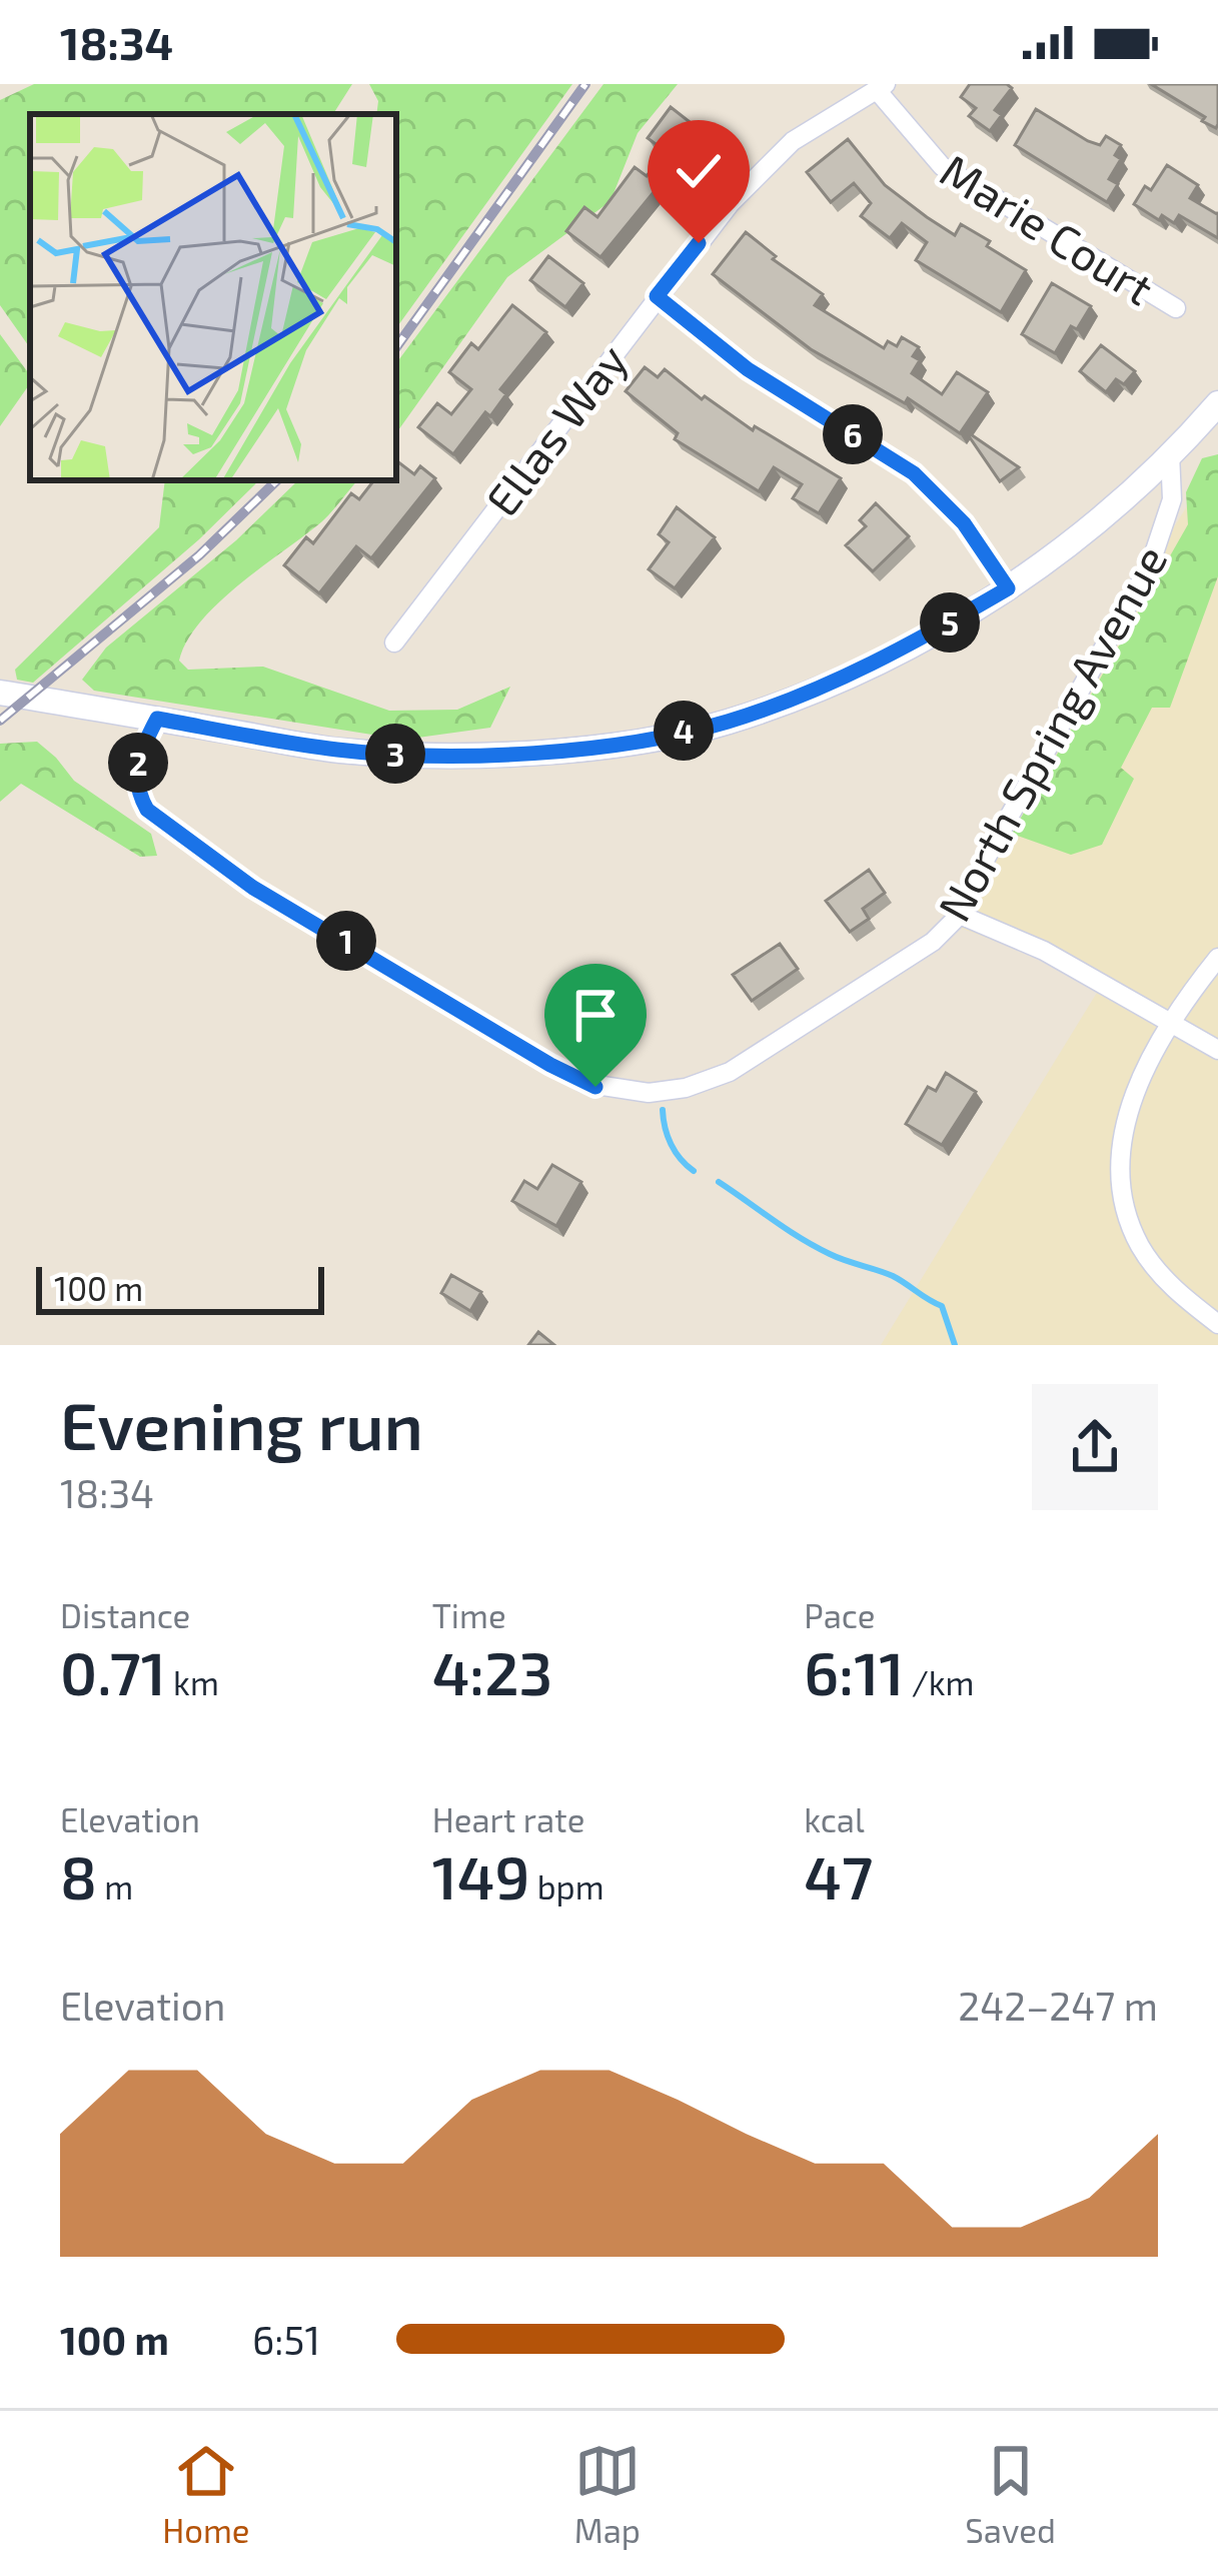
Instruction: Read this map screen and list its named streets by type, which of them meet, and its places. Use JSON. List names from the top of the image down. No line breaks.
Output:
{"streets":{"street":["Marie Court","Ellas Way","North Spring Avenue"]},"crossings":[["Marie Court","Ellas Way"]],"scale_bar":"100 m","page":{"status":"18:34","pins":["6","5","4","3","2","1"],"scale":"100 m","heading":["Evening run","18:34"],"stats":[["Distance","0.71 km"],["Time","4:23"],["Pace","6:11 /km"],["Elevation","8 m"],["Heart rate","149 bpm"],["kcal","47"]],"chart":["Elevation","242–247 m"],"list":[{"name":"100 m","note":"6:51"}],"tabs":["Home","Map","Saved"]}}
